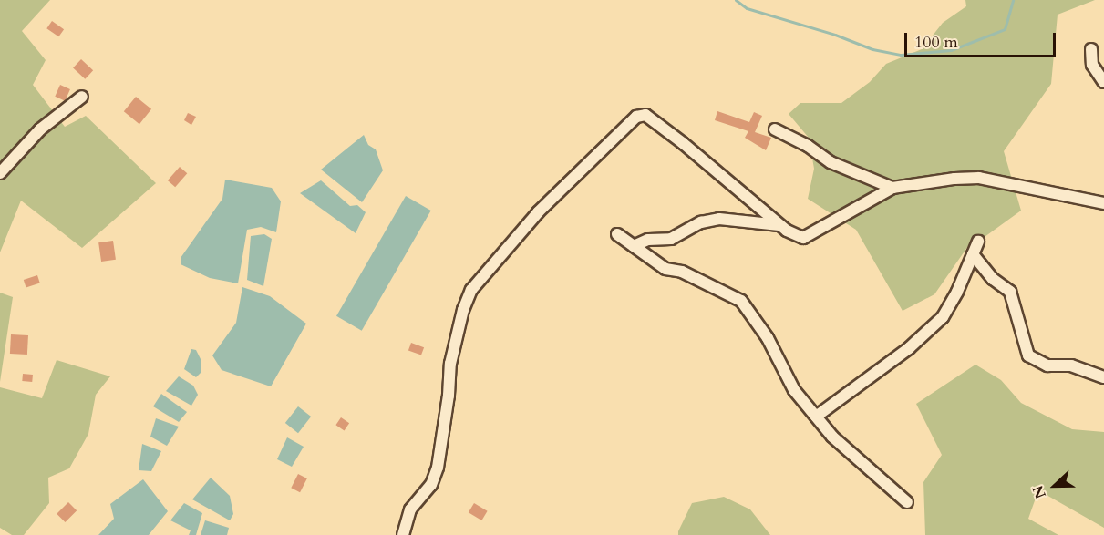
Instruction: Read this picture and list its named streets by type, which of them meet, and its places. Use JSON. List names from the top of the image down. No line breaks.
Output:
{"scale_bar":"100 m","north":"left"}
